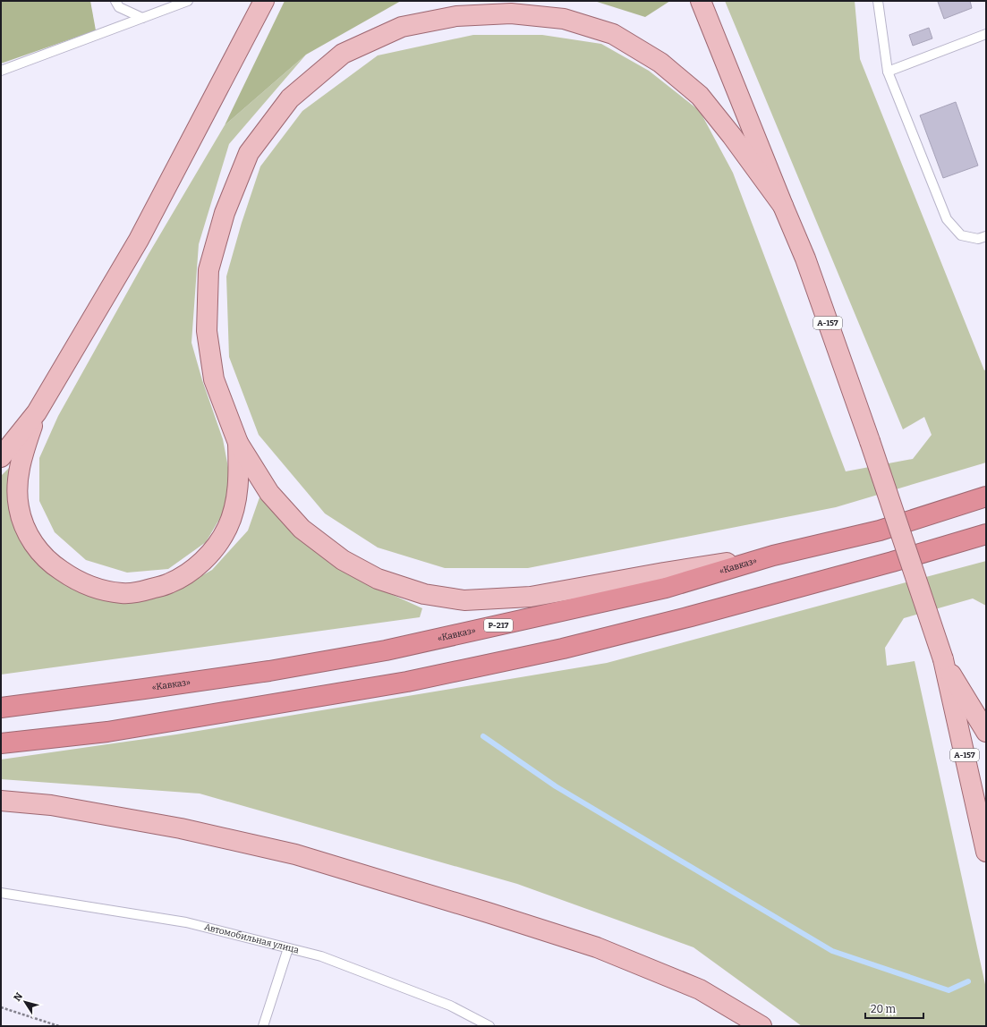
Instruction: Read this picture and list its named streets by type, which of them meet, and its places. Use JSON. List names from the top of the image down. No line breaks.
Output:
{"streets":{"highway":["«Кавказ»","Р-217"],"main road":["А-157"],"lane":["Автомобильная улица"]},"scale_bar":"20 m","north":"top left"}
